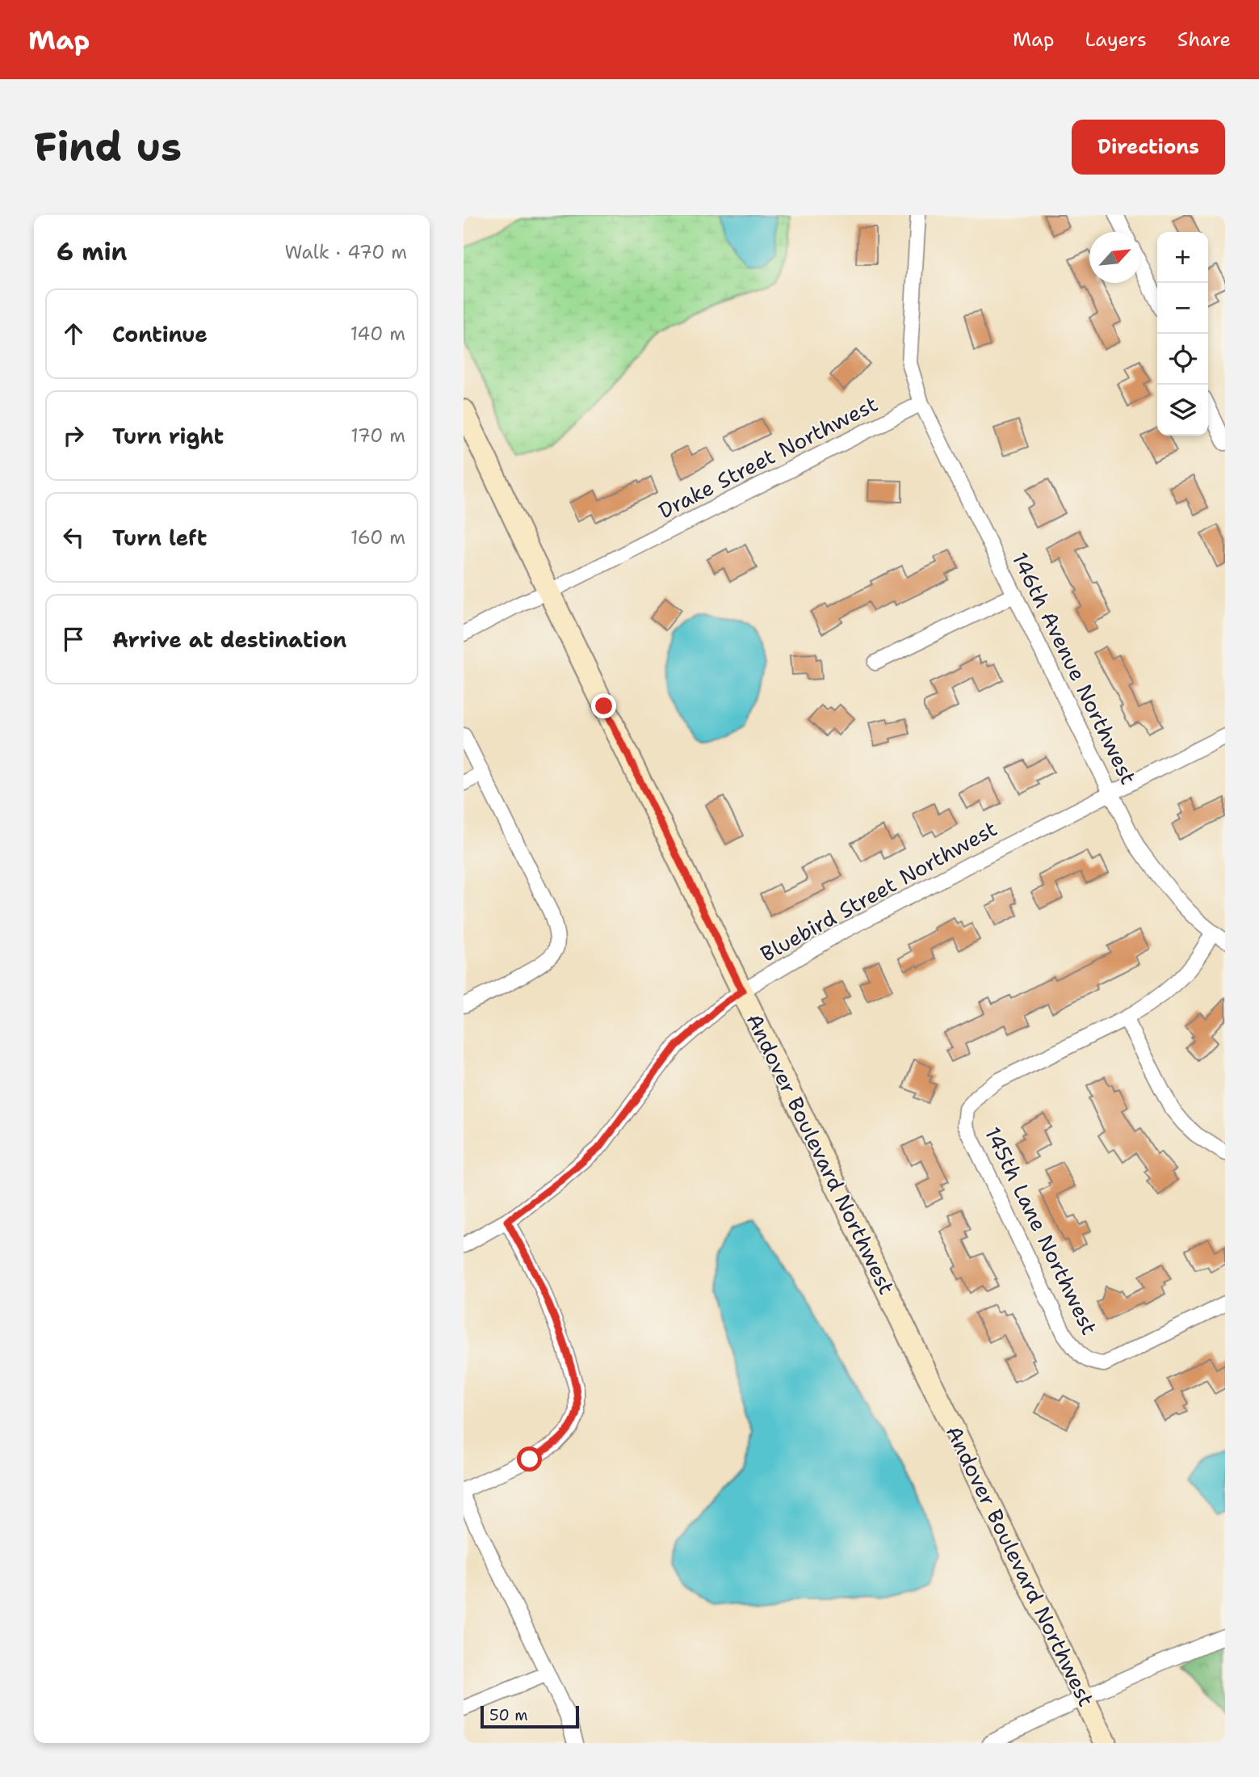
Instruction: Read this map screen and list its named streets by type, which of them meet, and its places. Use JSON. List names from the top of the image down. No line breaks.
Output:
{"streets":{"street":["Drake Street Northwest","146th Avenue Northwest","Bluebird Street Northwest","Andover Boulevard Northwest","145th Lane Northwest"]},"crossings":[["Drake Street Northwest","146th Avenue Northwest"],["Drake Street Northwest","Andover Boulevard Northwest"],["146th Avenue Northwest","Bluebird Street Northwest"],["Bluebird Street Northwest","Andover Boulevard Northwest"]],"scale_bar":"50 m","north":"top right","page":{"header":"Map","nav":["Map","Layers","Share"],"buttons":"Directions","title":"Find us","heading":["6 min","Walk · 470 m"],"map_buttons":["+","−"],"list":[["Continue","140 m"],["Turn right","170 m"],["Turn left","160 m"],"Arrive at destination"],"scale":"50 m"}}
